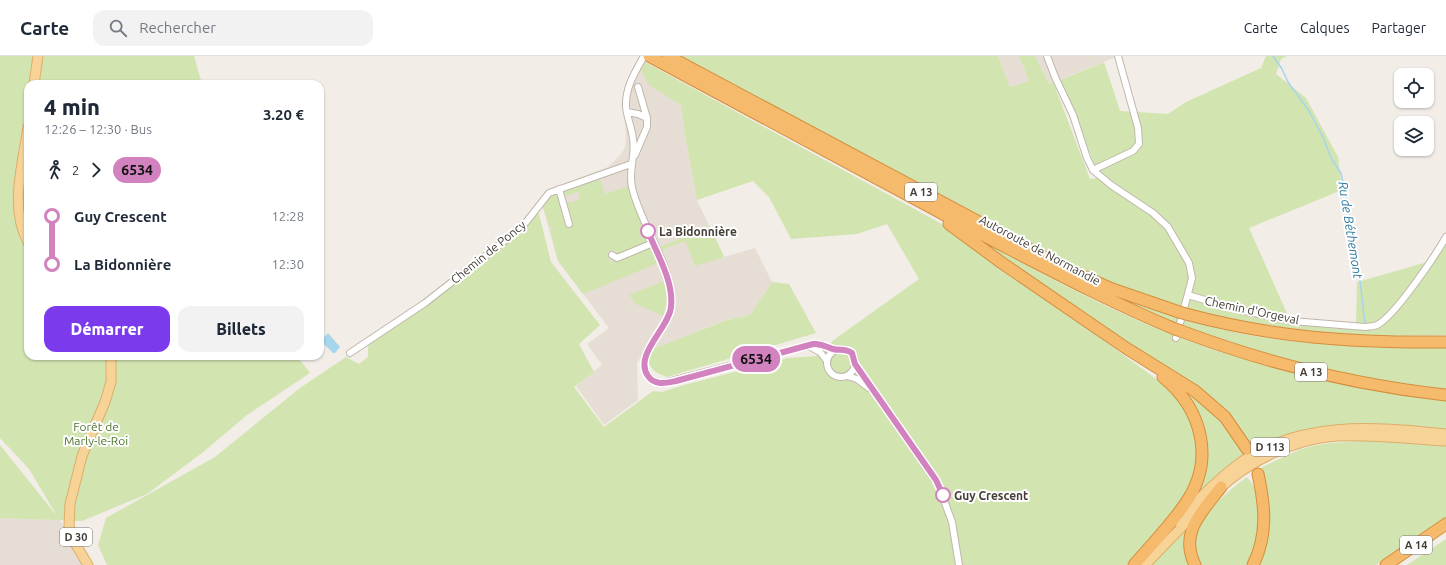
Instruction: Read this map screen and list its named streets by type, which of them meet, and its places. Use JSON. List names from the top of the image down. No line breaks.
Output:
{"streets":{"highway":["A 13","Autoroute de Normandie","A 14"],"main road":["D 113","D 30"],"street":["Chemin de Poncy","Chemin d'Orgeval"]},"water":["Ru de Béthemont"],"parks":["Forêt de Marly-le-Roi"],"places":["La Bidonnière","Guy Crescent"],"lines":["bus line 6534"],"page":{"header":"Carte","search":"Rechercher","nav":["Carte","Calques","Partager"],"on_map":"6534","heading":["4 min","12:26 – 12:30 · Bus","3.20 €"],"legs":["2","6534"],"list":[{"name":"Guy Crescent","value":"12:28"},{"name":"La Bidonnière","value":"12:30"}],"buttons":["Démarrer","Billets"]}}
